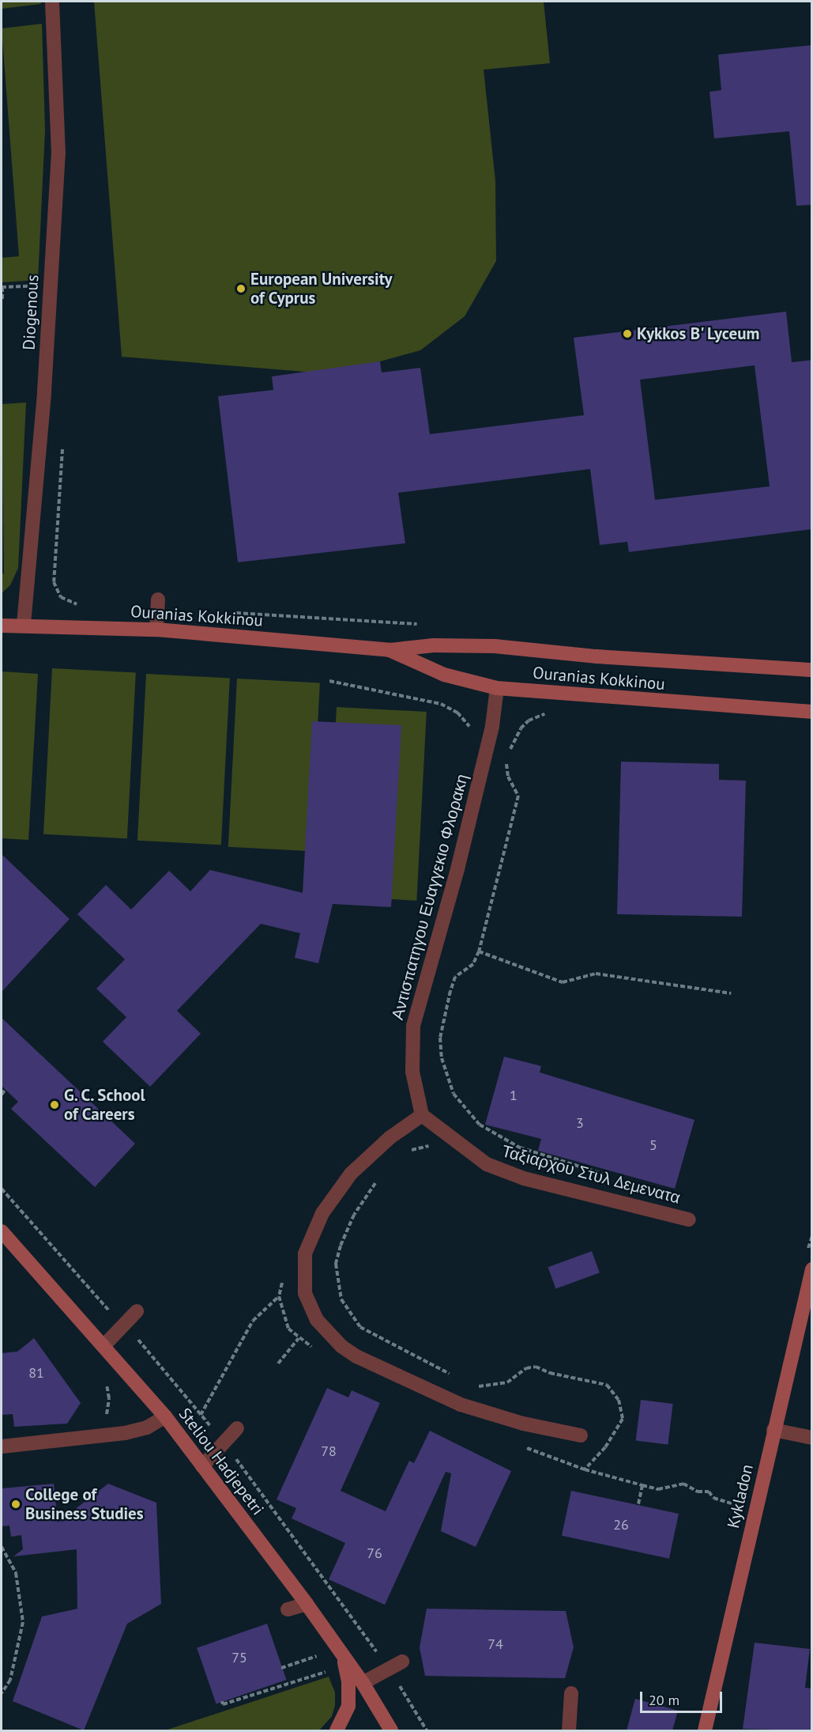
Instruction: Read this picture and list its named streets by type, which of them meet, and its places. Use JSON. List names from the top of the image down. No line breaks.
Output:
{"streets":{"main road":["Ouranias Kokkinou","Steliou Hadjepetri","Kykladon"],"street":["Diogenous","Αντισπατηγου Ευαγγεκιο Φλορακη","Ταξιαρχου Στυλ Δεμενατα"]},"crossings":[["Diogenous","Ouranias Kokkinou"],["Ouranias Kokkinou","Αντισπατηγου Ευαγγεκιο Φλορακη"],["Αντισπατηγου Ευαγγεκιο Φλορακη","Ταξιαρχου Στυλ Δεμενατα"]],"places":["European University of Cyprus","Kykkos B' Lyceum","G. C. School of Careers","College of Business Studies"],"house_numbers":["1","3","5","81","78","26","76","74","75"],"scale_bar":"20 m"}
